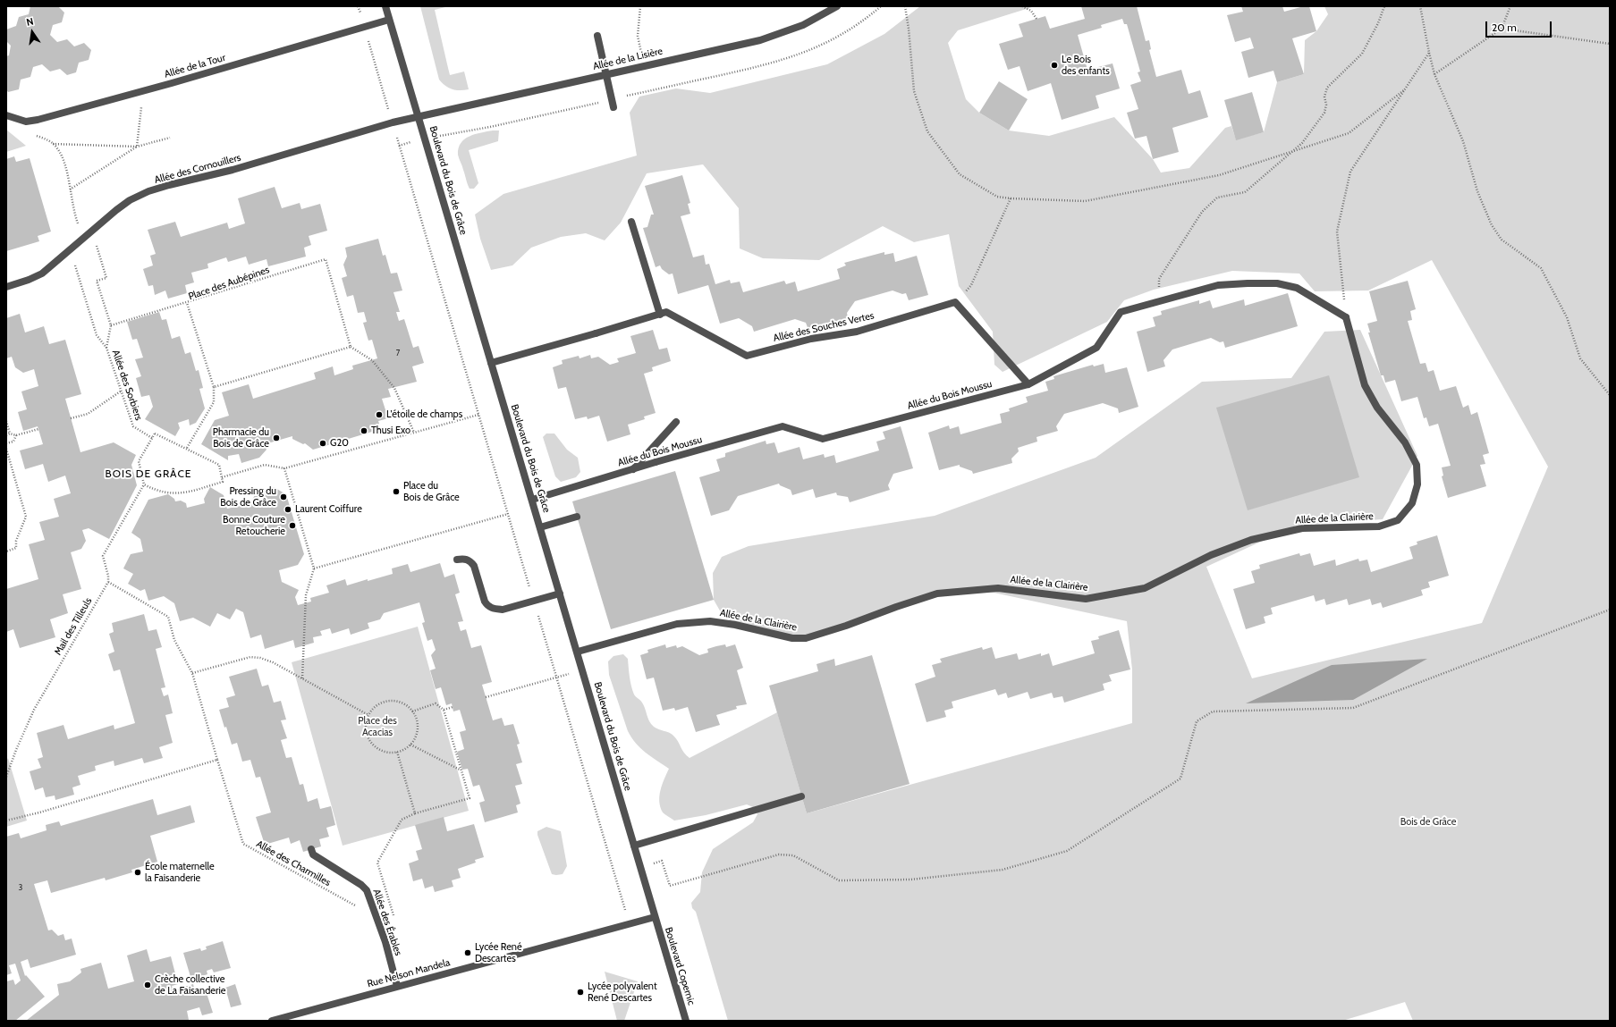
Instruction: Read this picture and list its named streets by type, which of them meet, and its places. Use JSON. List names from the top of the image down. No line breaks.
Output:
{"streets":{"street":["Allée de la Lisière","Allée de la Tour","Allée des Cornouillers","Boulevard du Bois de Grâce","Allée des Souches Vertes","Allée du Bois Moussu","Allée de la Clairière","Allée des Érables","Boulevard Copernic","Rue Nelson Mandela"],"path":["Place des Aubépines","Allée des Sorbiers","Mail des Tilleuls","Allée des Charmilles"]},"crossings":[["Allée de la Lisière","Allée des Cornouillers"],["Allée de la Lisière","Boulevard du Bois de Grâce"],["Allée de la Tour","Boulevard du Bois de Grâce"],["Allée des Cornouillers","Boulevard du Bois de Grâce"],["Allée des Cornouillers","Allée des Sorbiers"],["Boulevard du Bois de Grâce","Allée des Souches Vertes"],["Boulevard du Bois de Grâce","Allée du Bois Moussu"],["Boulevard du Bois de Grâce","Allée de la Clairière"],["Boulevard du Bois de Grâce","Boulevard Copernic"],["Boulevard du Bois de Grâce","Rue Nelson Mandela"],["Allée du Bois Moussu","Allée de la Clairière"],["Mail des Tilleuls","Allée des Charmilles"],["Allée des Charmilles","Allée des Érables"],["Allée des Érables","Rue Nelson Mandela"],["Boulevard Copernic","Rue Nelson Mandela"]],"districts":["BOIS DE GRÂCE"],"parks":["Place des Acacias","Bois de Grâce"],"places":["Le Bois des enfants","L'étoile de champs","Thusi Exo","Pharmacie du Bois de Grâce","G20","Place du Bois de Grâce","Pressing du Bois de Grâce","Laurent Coiffure","Bonne Couture Retoucherie","École maternelle la Faisanderie","Lycée René Descartes","Crèche collective de La Faisanderie","Lycée polyvalent René Descartes"],"house_numbers":["7","3"],"scale_bar":"20 m","north":"top"}
